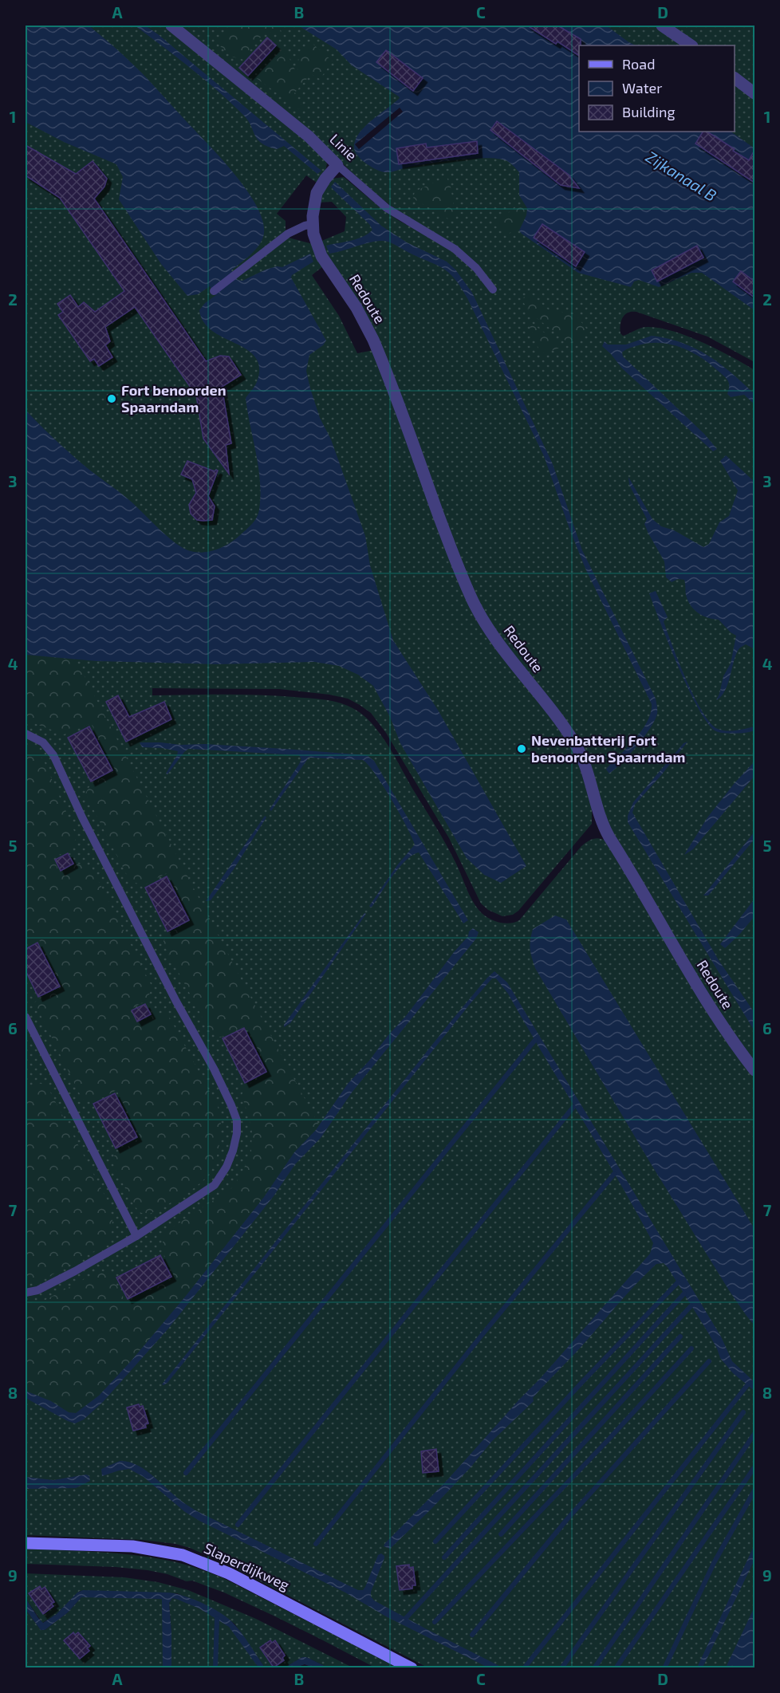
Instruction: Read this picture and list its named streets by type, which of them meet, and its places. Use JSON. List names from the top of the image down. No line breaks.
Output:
{"streets":{"street":["Linie","Redoute","Slaperdijkweg"]},"crossings":[["Linie","Redoute"]],"water":["Zijkanaal B"],"places":["Fort benoorden Spaarndam","Nevenbatterij Fort benoorden Spaarndam"],"legend":["Road","Water","Building"],"grid":{"columns":["A","B","C","D"],"rows":["1","2","3","4","5","6","7","8","9"]}}
